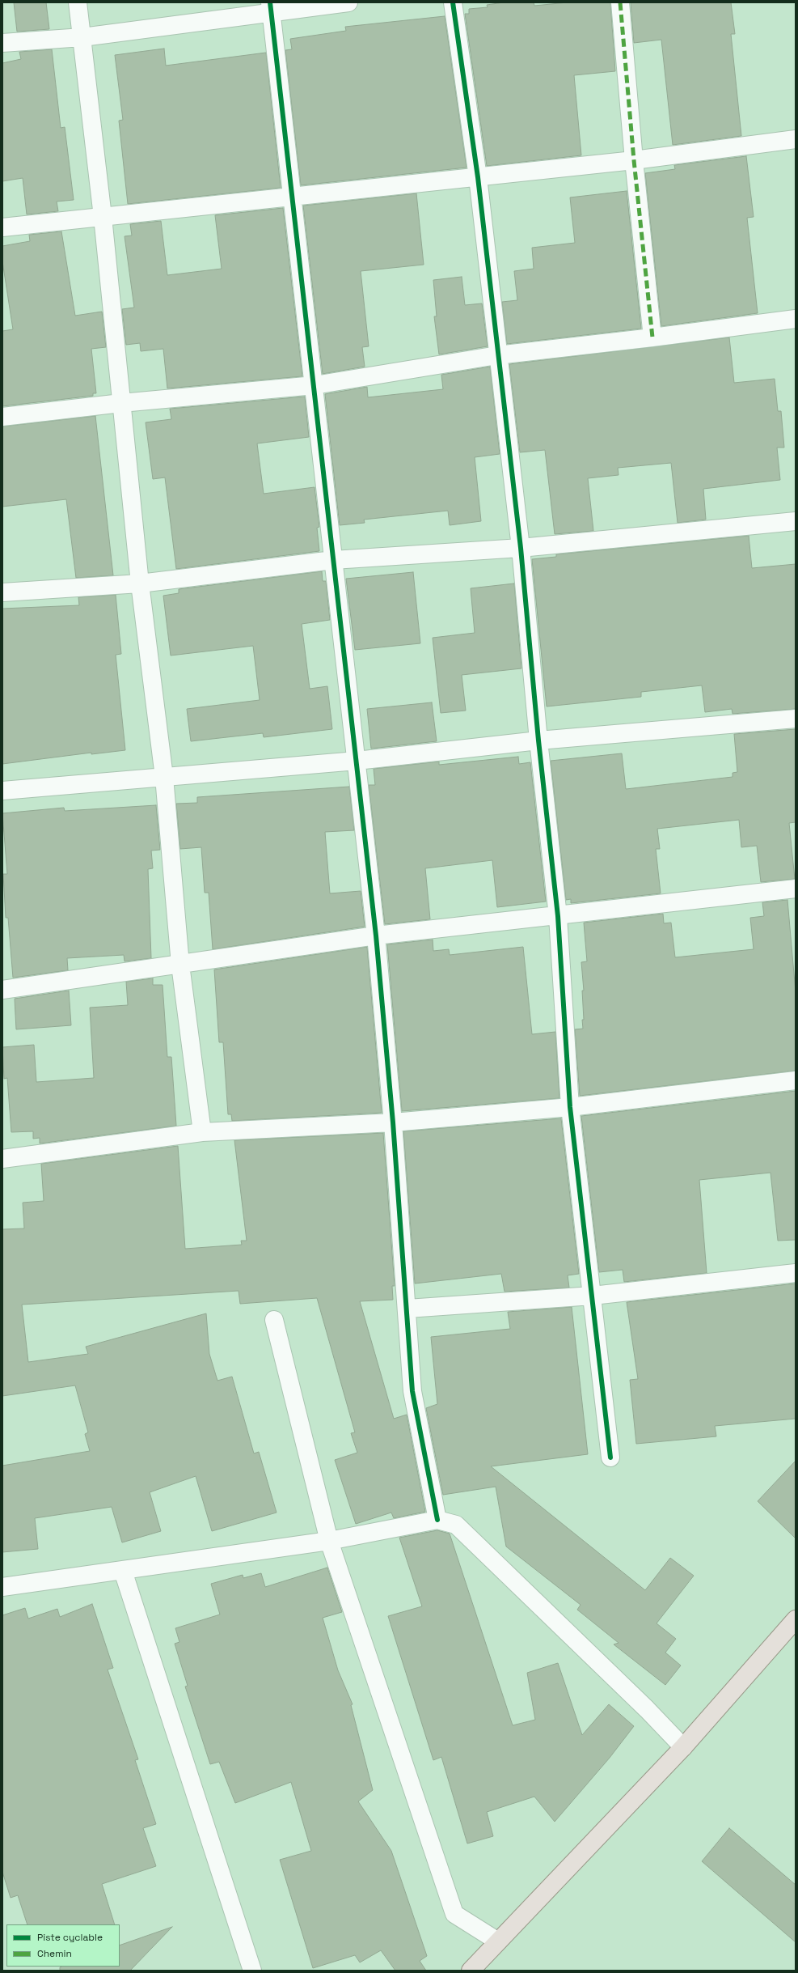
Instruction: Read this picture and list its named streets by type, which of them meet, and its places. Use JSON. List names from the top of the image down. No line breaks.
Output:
{"legend":["Piste cyclable","Chemin"]}
